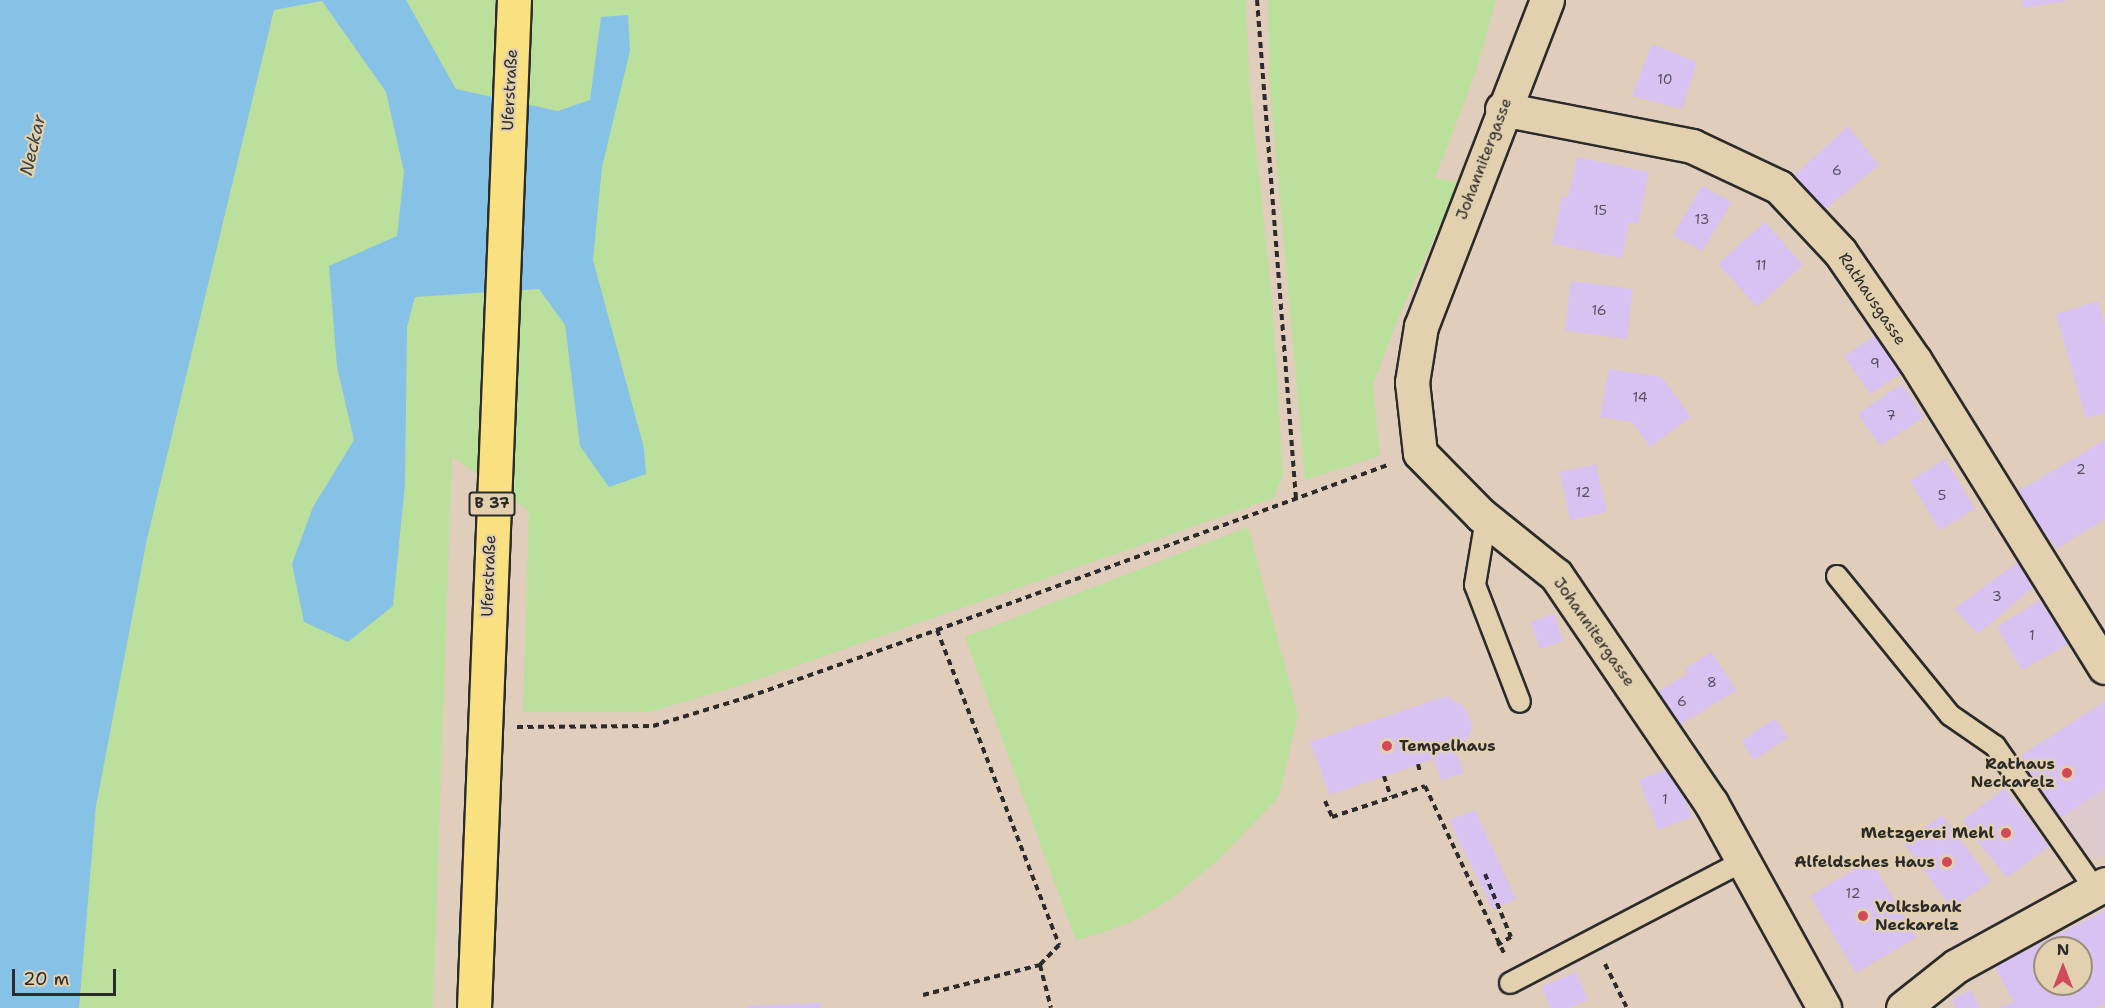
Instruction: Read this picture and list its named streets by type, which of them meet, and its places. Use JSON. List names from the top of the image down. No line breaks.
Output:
{"streets":{"main road":["Uferstraße","B 37"],"street":["Johannitergasse","Rathausgasse"]},"crossings":[["Johannitergasse","Rathausgasse"]],"water":["Neckar"],"places":["Tempelhaus","Rathaus Neckarelz","Metzgerei Mehl","Alfeldsches Haus","Volksbank Neckarelz"],"house_numbers":["10","6","15","13","11","16","9","14","7","2","12","5","3","1","8","6","1","12"],"scale_bar":"20 m","north":"top"}
